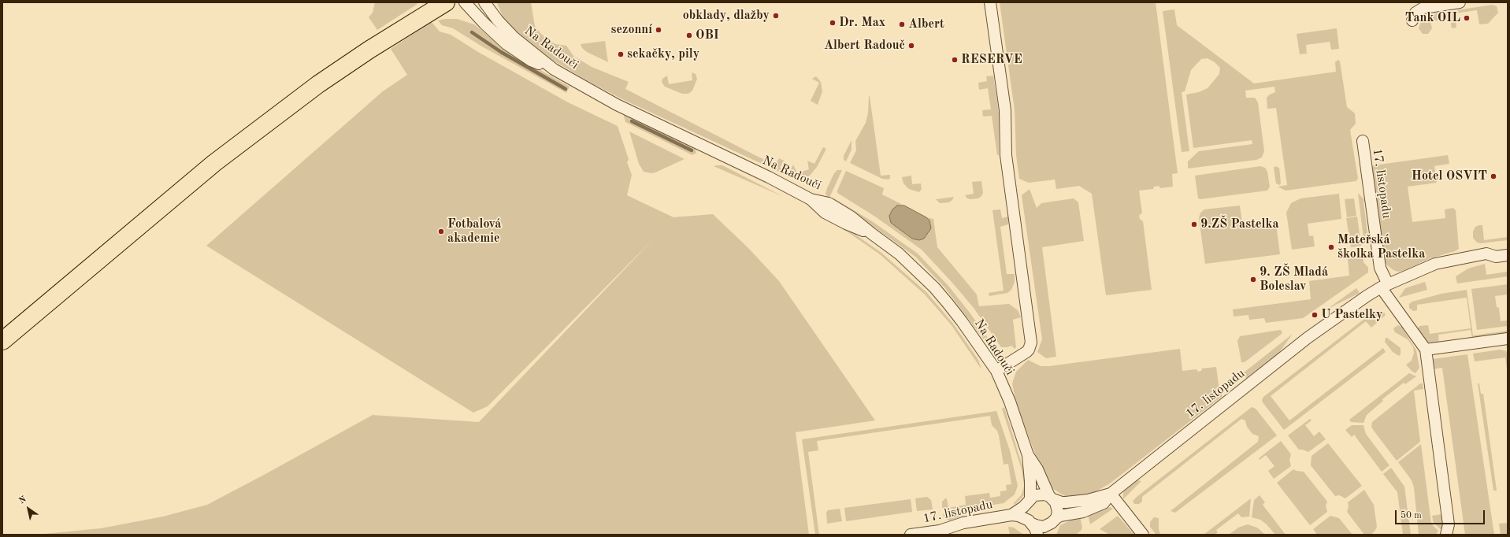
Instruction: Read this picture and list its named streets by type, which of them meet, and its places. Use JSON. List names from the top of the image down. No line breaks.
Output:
{"streets":{"street":["Na Radouči","17. listopadu"]},"places":["obklady, dlažby","Tank OIL","Dr. Max","Albert","sezonní","OBI","Albert Radouč","sekačky, pily","RESERVE","Hotel OSVIT","9.ZŠ Pastelka","Fotbalová akademie","Mateřská školka Pastelka","9. ZŠ Mladá Boleslav","U Pastelky"],"scale_bar":"50 m","north":"top left"}
